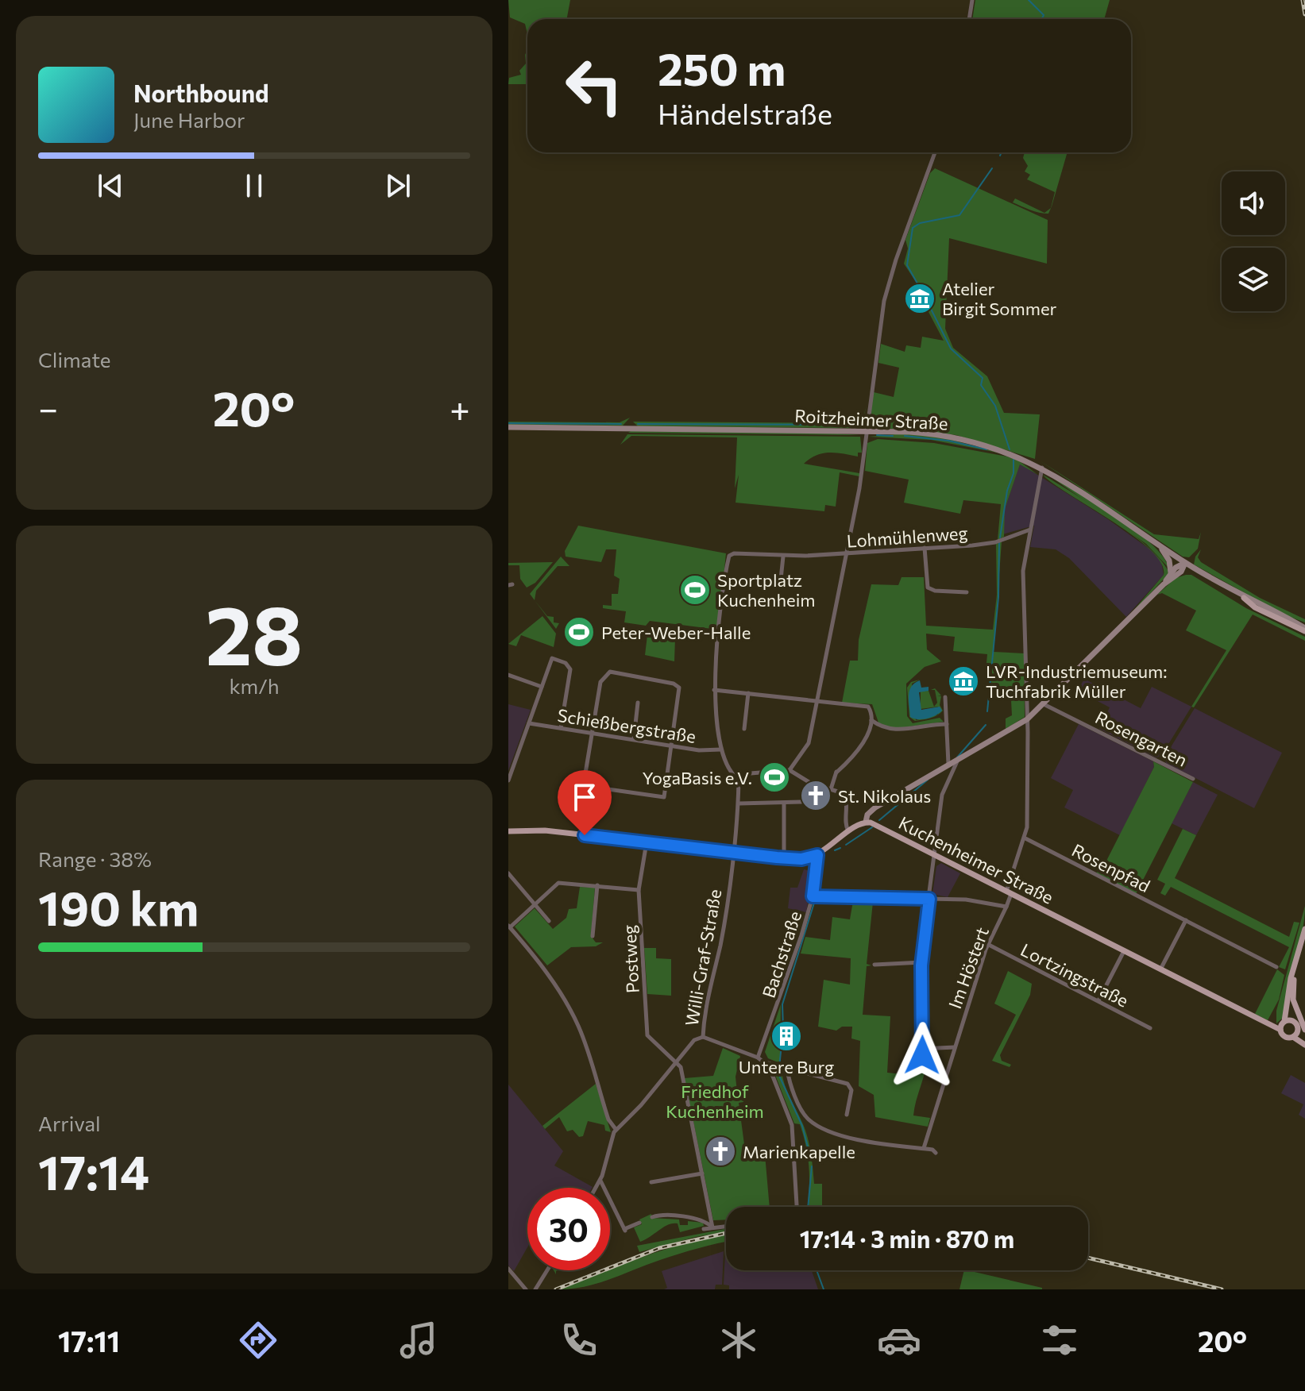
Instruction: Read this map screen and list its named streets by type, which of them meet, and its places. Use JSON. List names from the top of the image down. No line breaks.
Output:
{"streets":{"main road":["Kuchenheimer Straße"],"street":["Roitzheimer Straße","Lohmühlenweg","Schießbergstraße","Rosengarten","Rosenpfad","Bachstraße","Willi-Graf-Straße","Postweg","Im Höstert","Lortzingstraße"]},"crossings":[["Roitzheimer Straße","Im Höstert"],["Lohmühlenweg","Im Höstert"],["Kuchenheimer Straße","Im Höstert"],["Rosenpfad","Im Höstert"],["Willi-Graf-Straße","Postweg"],["Im Höstert","Lortzingstraße"]],"parks":["Friedhof Kuchenheim"],"places":{"museum":["Atelier Birgit Sommer","LVR-Industriemuseum: Tuchfabrik Müller"],"sports":["Sportplatz Kuchenheim","Peter-Weber-Halle","YogaBasis e.V."],"church":["St. Nikolaus","Marienkapelle"],"building":["Untere Burg"]},"page":{"turn":["250 m","Händelstraße"],"song":["Northbound","June Harbor"],"tile":["Climate",["28","km/h"],["Range · 38%","190 km"],["Arrival","17:14"]],"heat":["−","20°","+"],"limit":"30","trip":"17:14 · 3 min · 870 m","tabs":["17:11","20°"]}}
